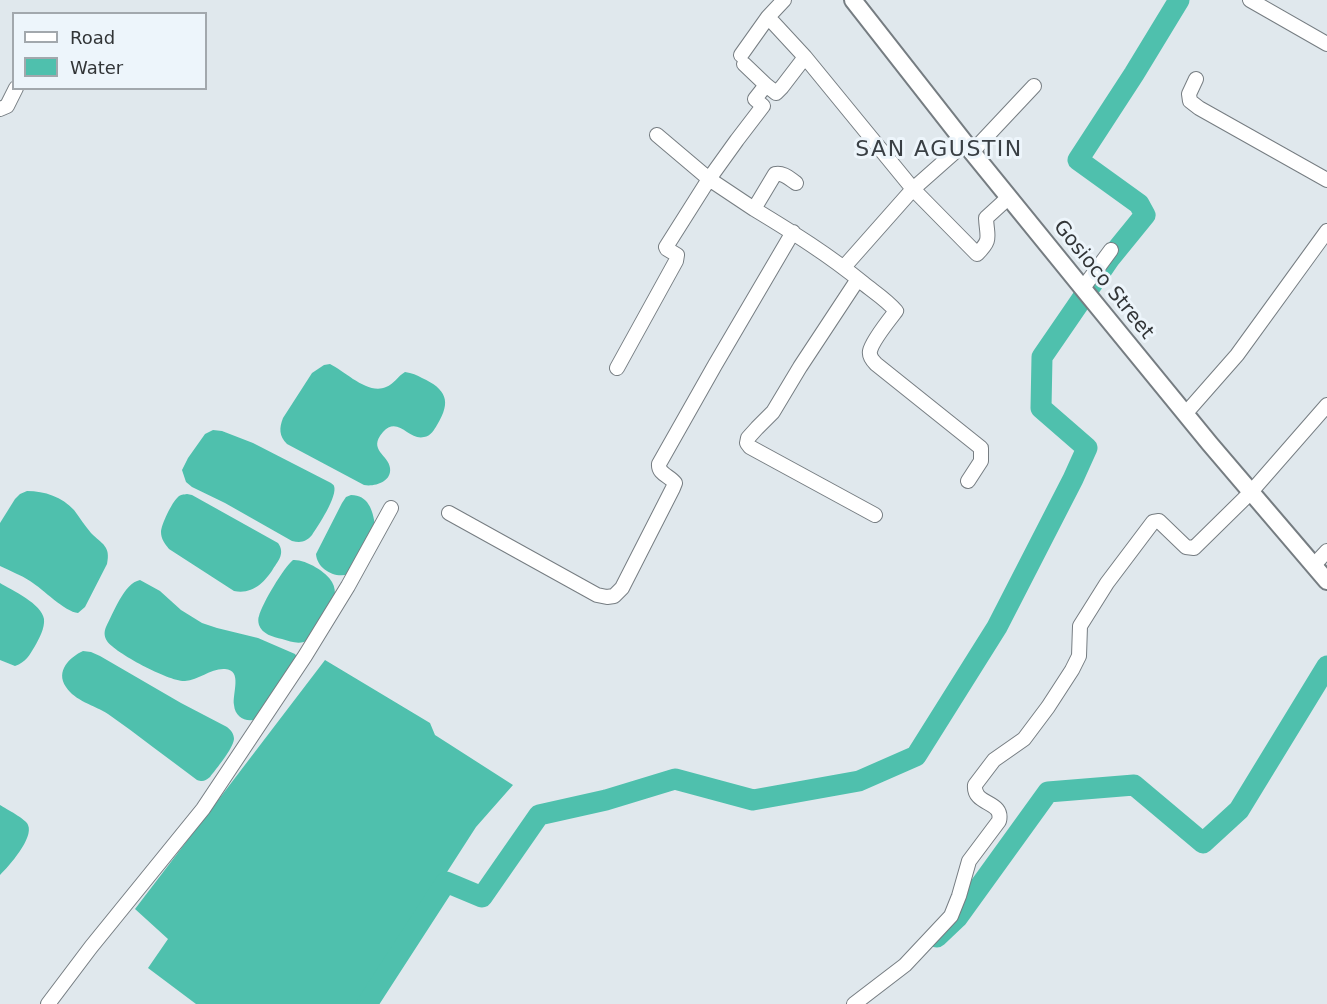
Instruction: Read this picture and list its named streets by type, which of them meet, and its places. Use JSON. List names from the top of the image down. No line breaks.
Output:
{"streets":{"street":["Gosioco Street"]},"districts":["SAN AGUSTIN"],"legend":["Road","Water"]}
